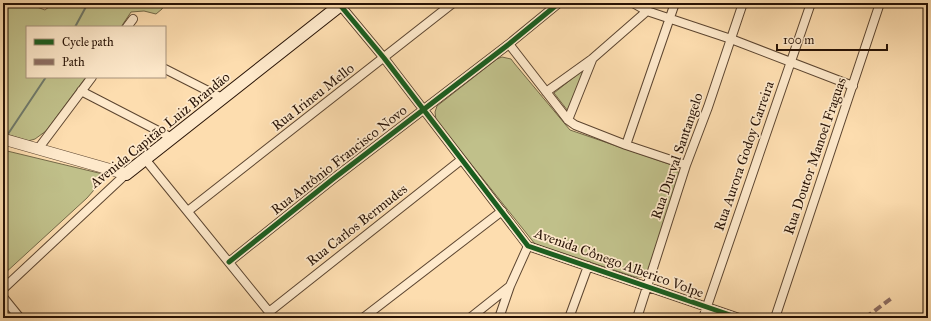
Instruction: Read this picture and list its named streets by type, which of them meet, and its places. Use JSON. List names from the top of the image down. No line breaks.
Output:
{"streets":{"main road":["Avenida Capitão Luiz Brandão"],"street":["Rua Irineu Mello","Rua Durval Santangelo","Rua Aurora Godoy Carreira","Rua Doutor Manoel Fraguas","Rua Antônio Francisco Novo","Rua Carlos Bermudes","Avenida Cônego Alberico Volpe"]},"crossings":[["Rua Irineu Mello","Avenida Cônego Alberico Volpe"],["Avenida Capitão Luiz Brandão","Avenida Cônego Alberico Volpe"],["Rua Durval Santangelo","Avenida Cônego Alberico Volpe"],["Rua Aurora Godoy Carreira","Avenida Cônego Alberico Volpe"],["Rua Antônio Francisco Novo","Avenida Cônego Alberico Volpe"],["Rua Carlos Bermudes","Avenida Cônego Alberico Volpe"]],"legend":["Cycle path","Path"],"scale_bar":"100 m"}
